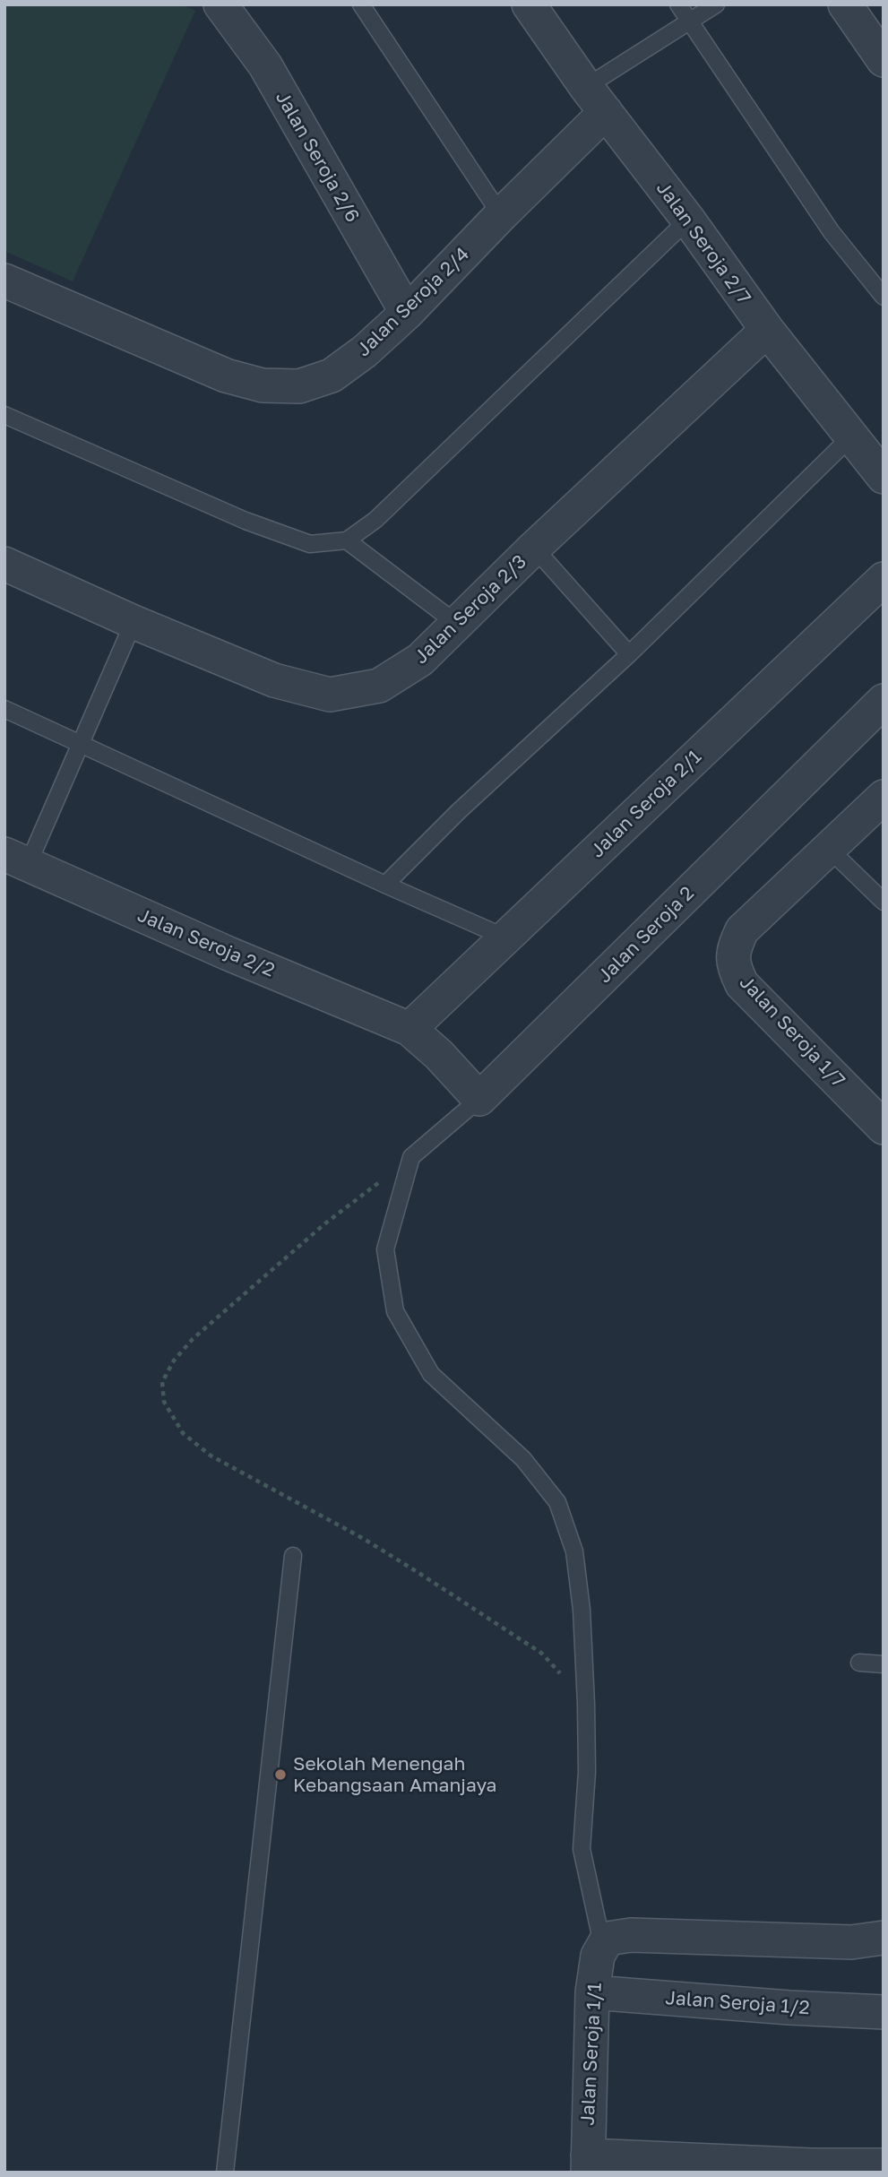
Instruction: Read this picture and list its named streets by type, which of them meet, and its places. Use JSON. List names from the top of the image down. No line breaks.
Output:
{"streets":{"street":["Jalan Seroja 2/6","Jalan Seroja 2/7","Jalan Seroja 2/4","Jalan Seroja 2/3","Jalan Seroja 2/1","Jalan Seroja 2","Jalan Seroja 2/2","Jalan Seroja 1/7","Jalan Seroja 1/2","Jalan Seroja 1/1"]},"crossings":[["Jalan Seroja 2/6","Jalan Seroja 2/4"],["Jalan Seroja 2/7","Jalan Seroja 2/4"],["Jalan Seroja 2/7","Jalan Seroja 2/3"],["Jalan Seroja 2/1","Jalan Seroja 2/2"],["Jalan Seroja 1/2","Jalan Seroja 1/1"]],"places":["Sekolah Menengah Kebangsaan Amanjaya"]}
